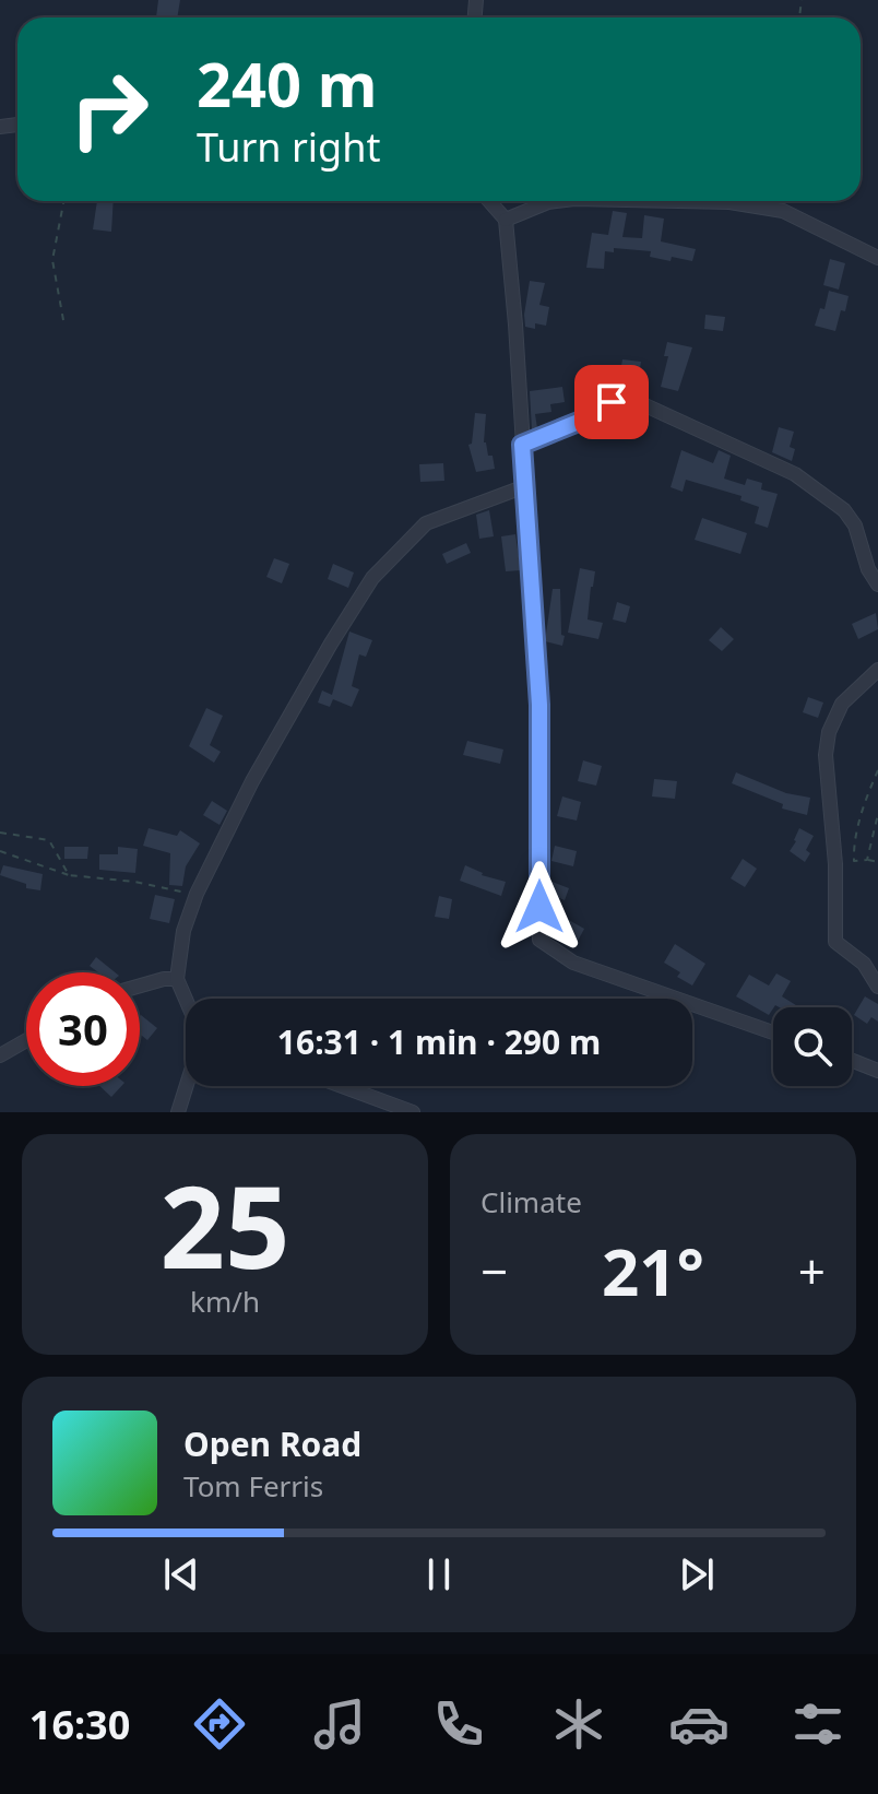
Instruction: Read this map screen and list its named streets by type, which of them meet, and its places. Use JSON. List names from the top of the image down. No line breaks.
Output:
{"page":{"turn":["240 m","Turn right"],"limit":"30","trip":"16:31 · 1 min · 290 m","tile":[["25","km/h"],"Climate"],"heat":["−","21°","+"],"song":["Open Road","Tom Ferris"],"tabs":"16:30"}}
